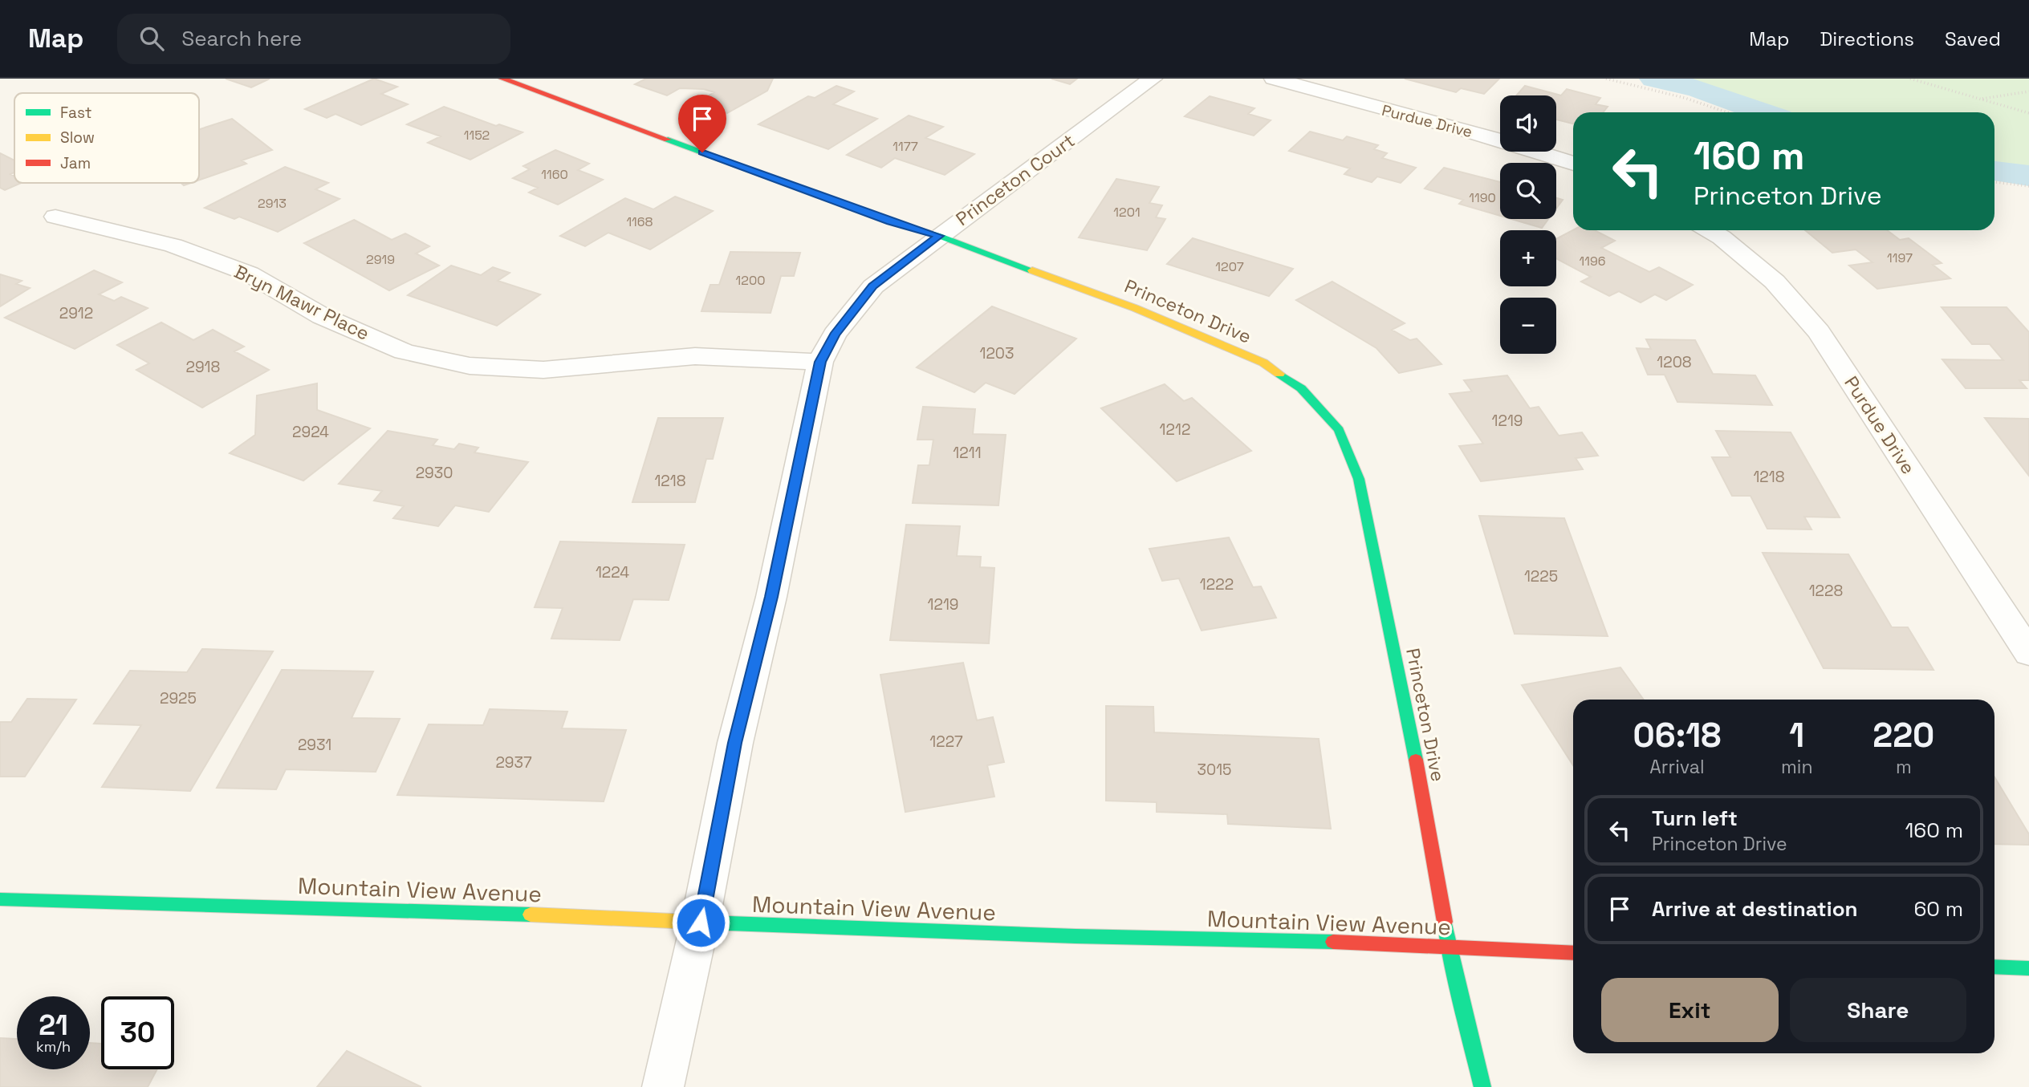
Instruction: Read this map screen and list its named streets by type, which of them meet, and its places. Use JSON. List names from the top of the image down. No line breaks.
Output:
{"streets":{"street":["Purdue Drive","Princeton Court","Bryn Mawr Place","Princeton Drive","Mountain View Avenue"]},"crossings":[["Princeton Court","Bryn Mawr Place"],["Princeton Court","Princeton Drive"],["Princeton Court","Mountain View Avenue"],["Princeton Drive","Mountain View Avenue"]],"house_numbers":["1152","1177","1160","1190","2913","1201","1168","1197","2919","1196","1207","1200","2912","1203","1208","2918","1219","1212","2924","1211","2930","1218","1218","1224","1225","1222","1228","1219","2925","1227","2931","2937","3015"],"legend":["Fast","Slow","Jam"],"page":{"header":"Map","search":"Search here","nav":["Map","Directions","Saved"],"map_buttons":["+","−"],"turn":["160 m","Princeton Drive"],"eta":["06:18","Arrival","1","min","220","m"],"list":[{"name":"Turn left","note":"Princeton Drive","value":"160 m"},{"name":"Arrive at destination","value":"60 m"}],"buttons":["Exit","Share"],"speed":"21 km/h","limit":"30"}}
